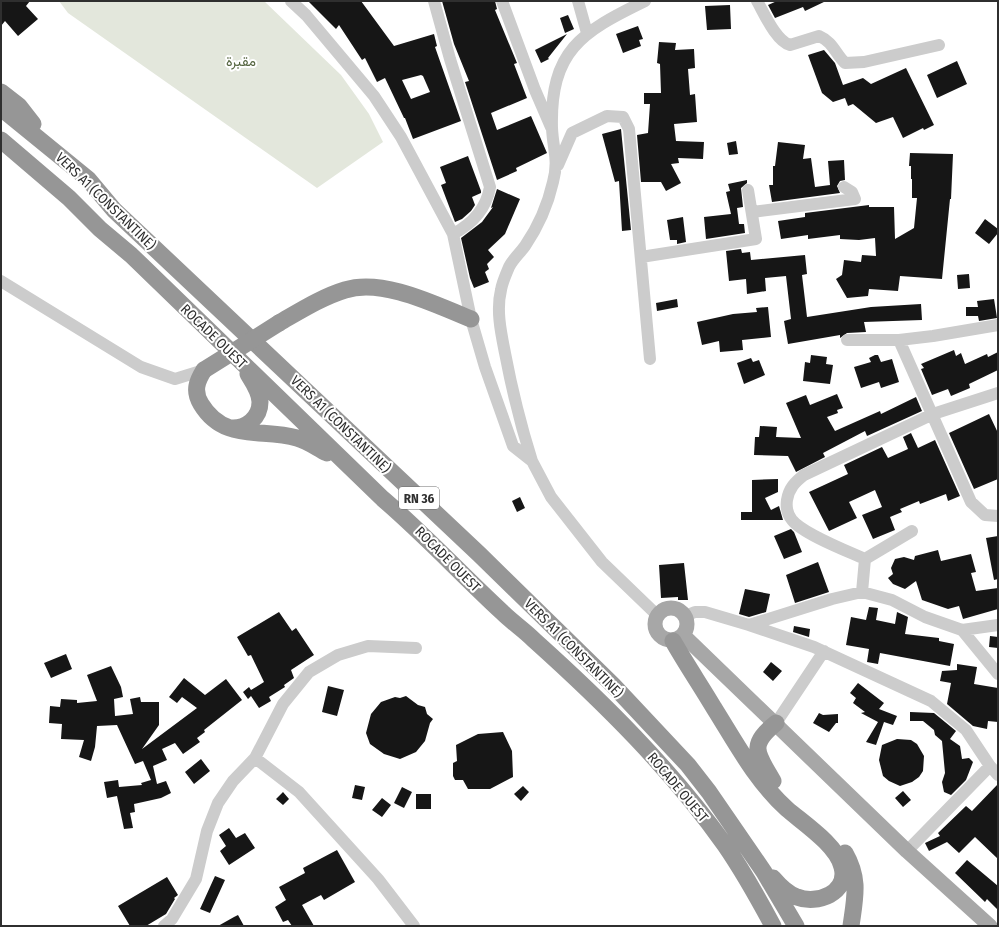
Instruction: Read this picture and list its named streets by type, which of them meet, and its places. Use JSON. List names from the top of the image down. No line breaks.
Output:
{"streets":{"highway":["VERS A1 (CONSTANTINE)","ROCADE OUEST","RN 36"]},"parks":["مقبرة"]}
